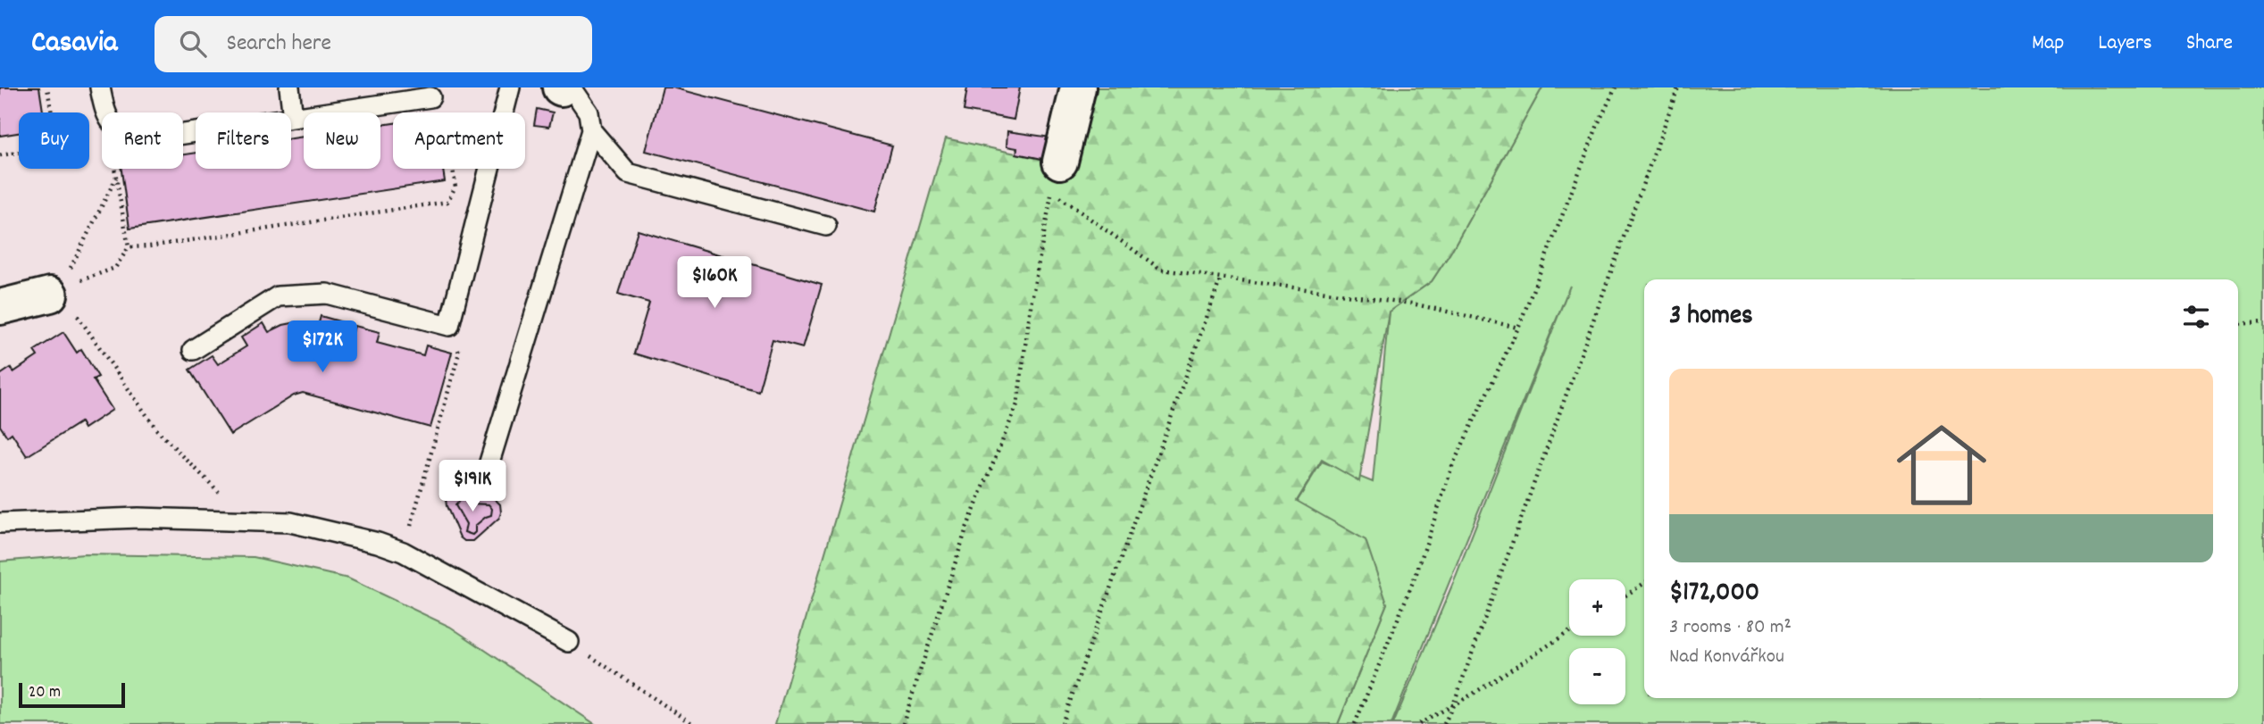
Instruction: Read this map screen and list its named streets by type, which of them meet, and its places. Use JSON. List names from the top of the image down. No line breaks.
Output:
{"scale_bar":"20 m","page":{"header":"Casavia","search":"Search here","nav":["Map","Layers","Share"],"chip":["Buy","Rent","Filters","New","Apartment"],"price":["$160K","$172K","$191K"],"heading":"3 homes","list":[{"name":"$172,000","note":"3 rooms · 80 m² · Nad Konvářkou"}],"map_buttons":["+","−"],"scale":"20 m"}}
